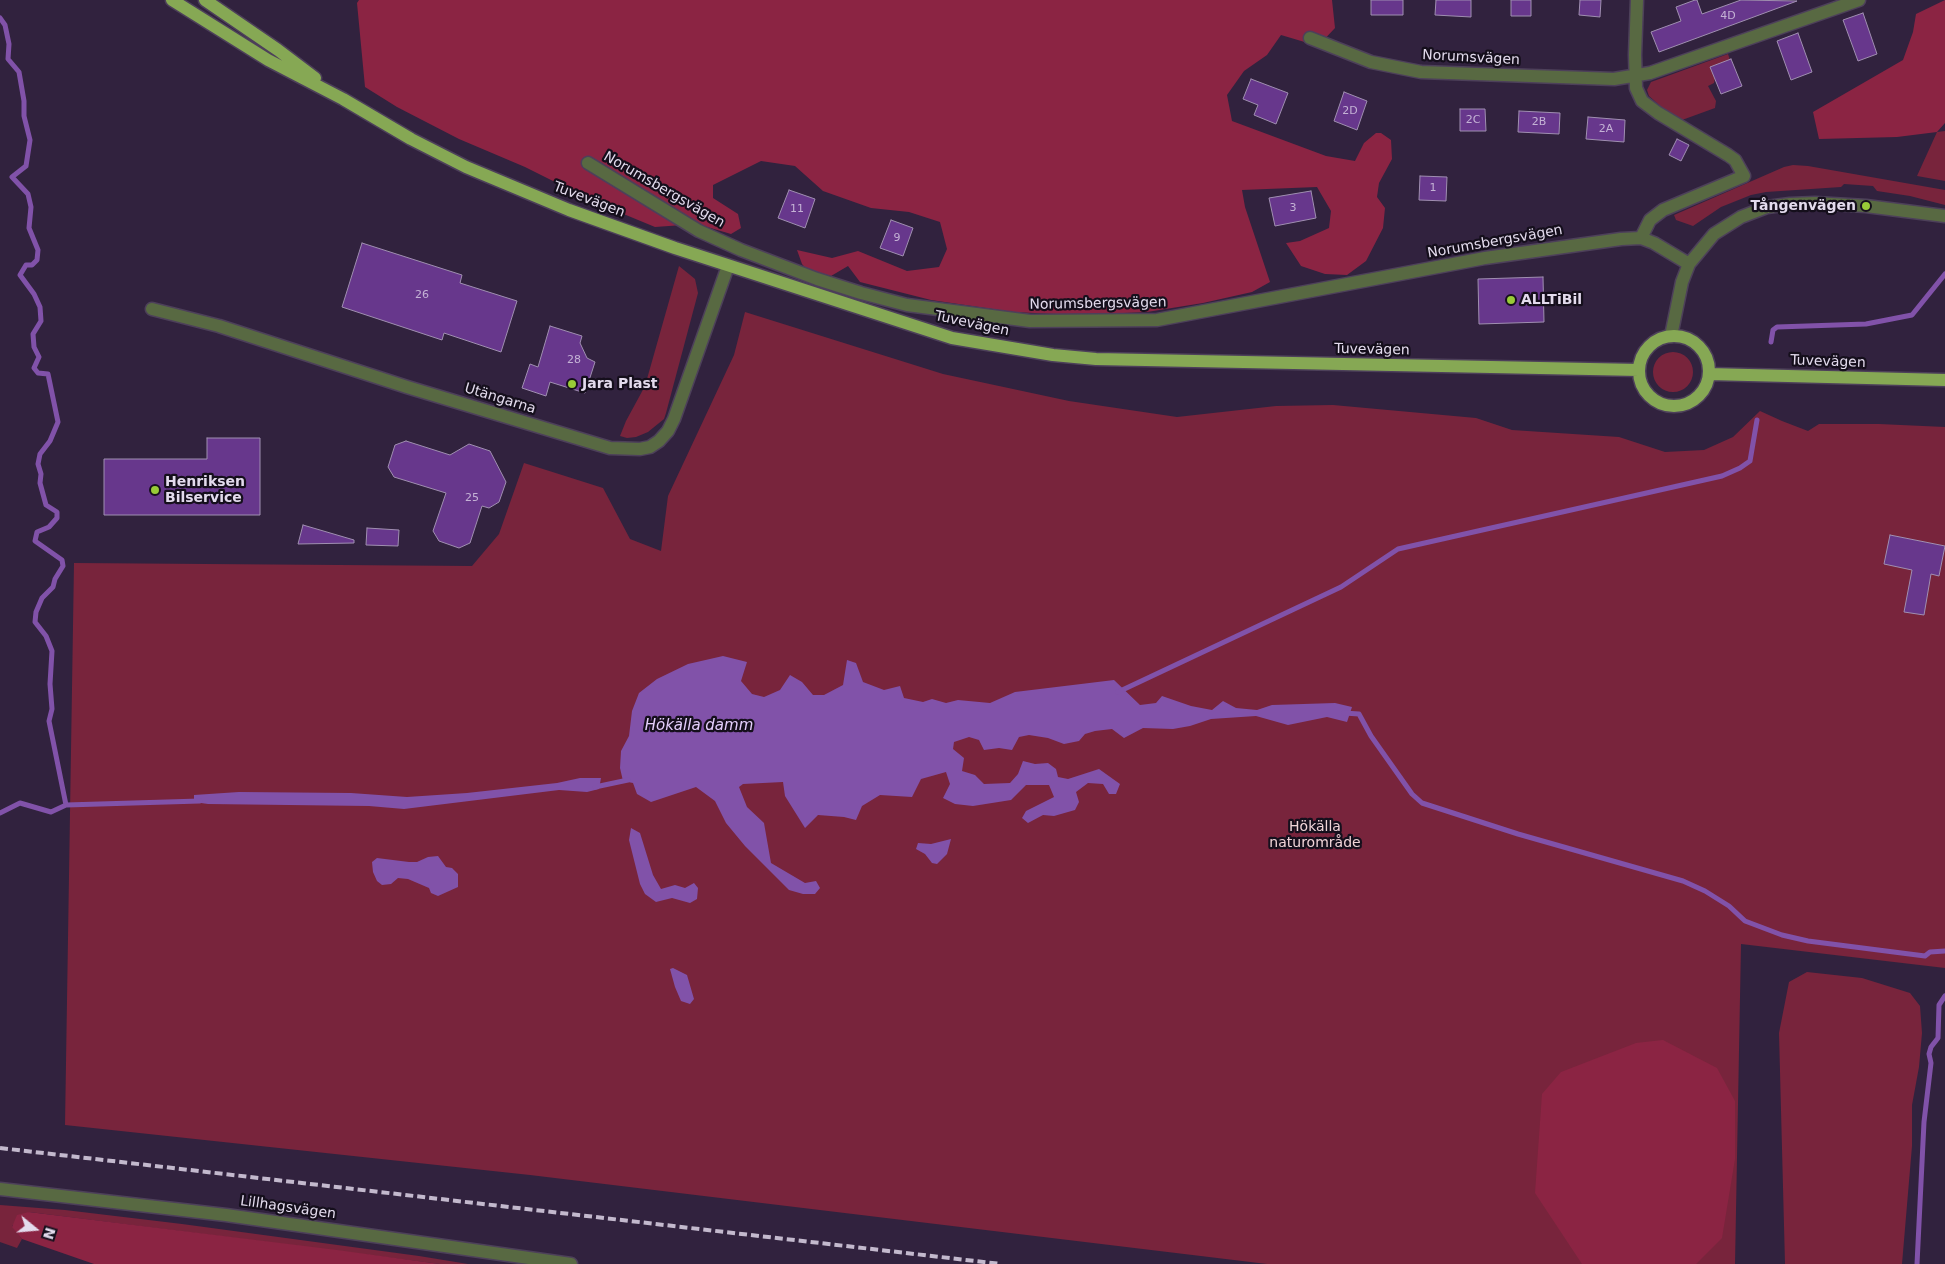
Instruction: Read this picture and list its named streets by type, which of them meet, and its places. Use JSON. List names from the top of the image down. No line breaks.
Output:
{"streets":{"main road":["Tuvevägen"],"street":["Norumsvägen","Norumsbergsvägen","Utängarna","Lillhagsvägen"]},"crossings":[["Tuvevägen","Utängarna"]],"water":["Hökälla damm"],"parks":["Hökälla naturområde"],"places":["Tångenvägen","ALLTiBil","Jara Plast","Henriksen Bilservice"],"house_numbers":["4D","2D","2C","2B","2A","1","3","11","9","26","28","25"],"north":"right"}
